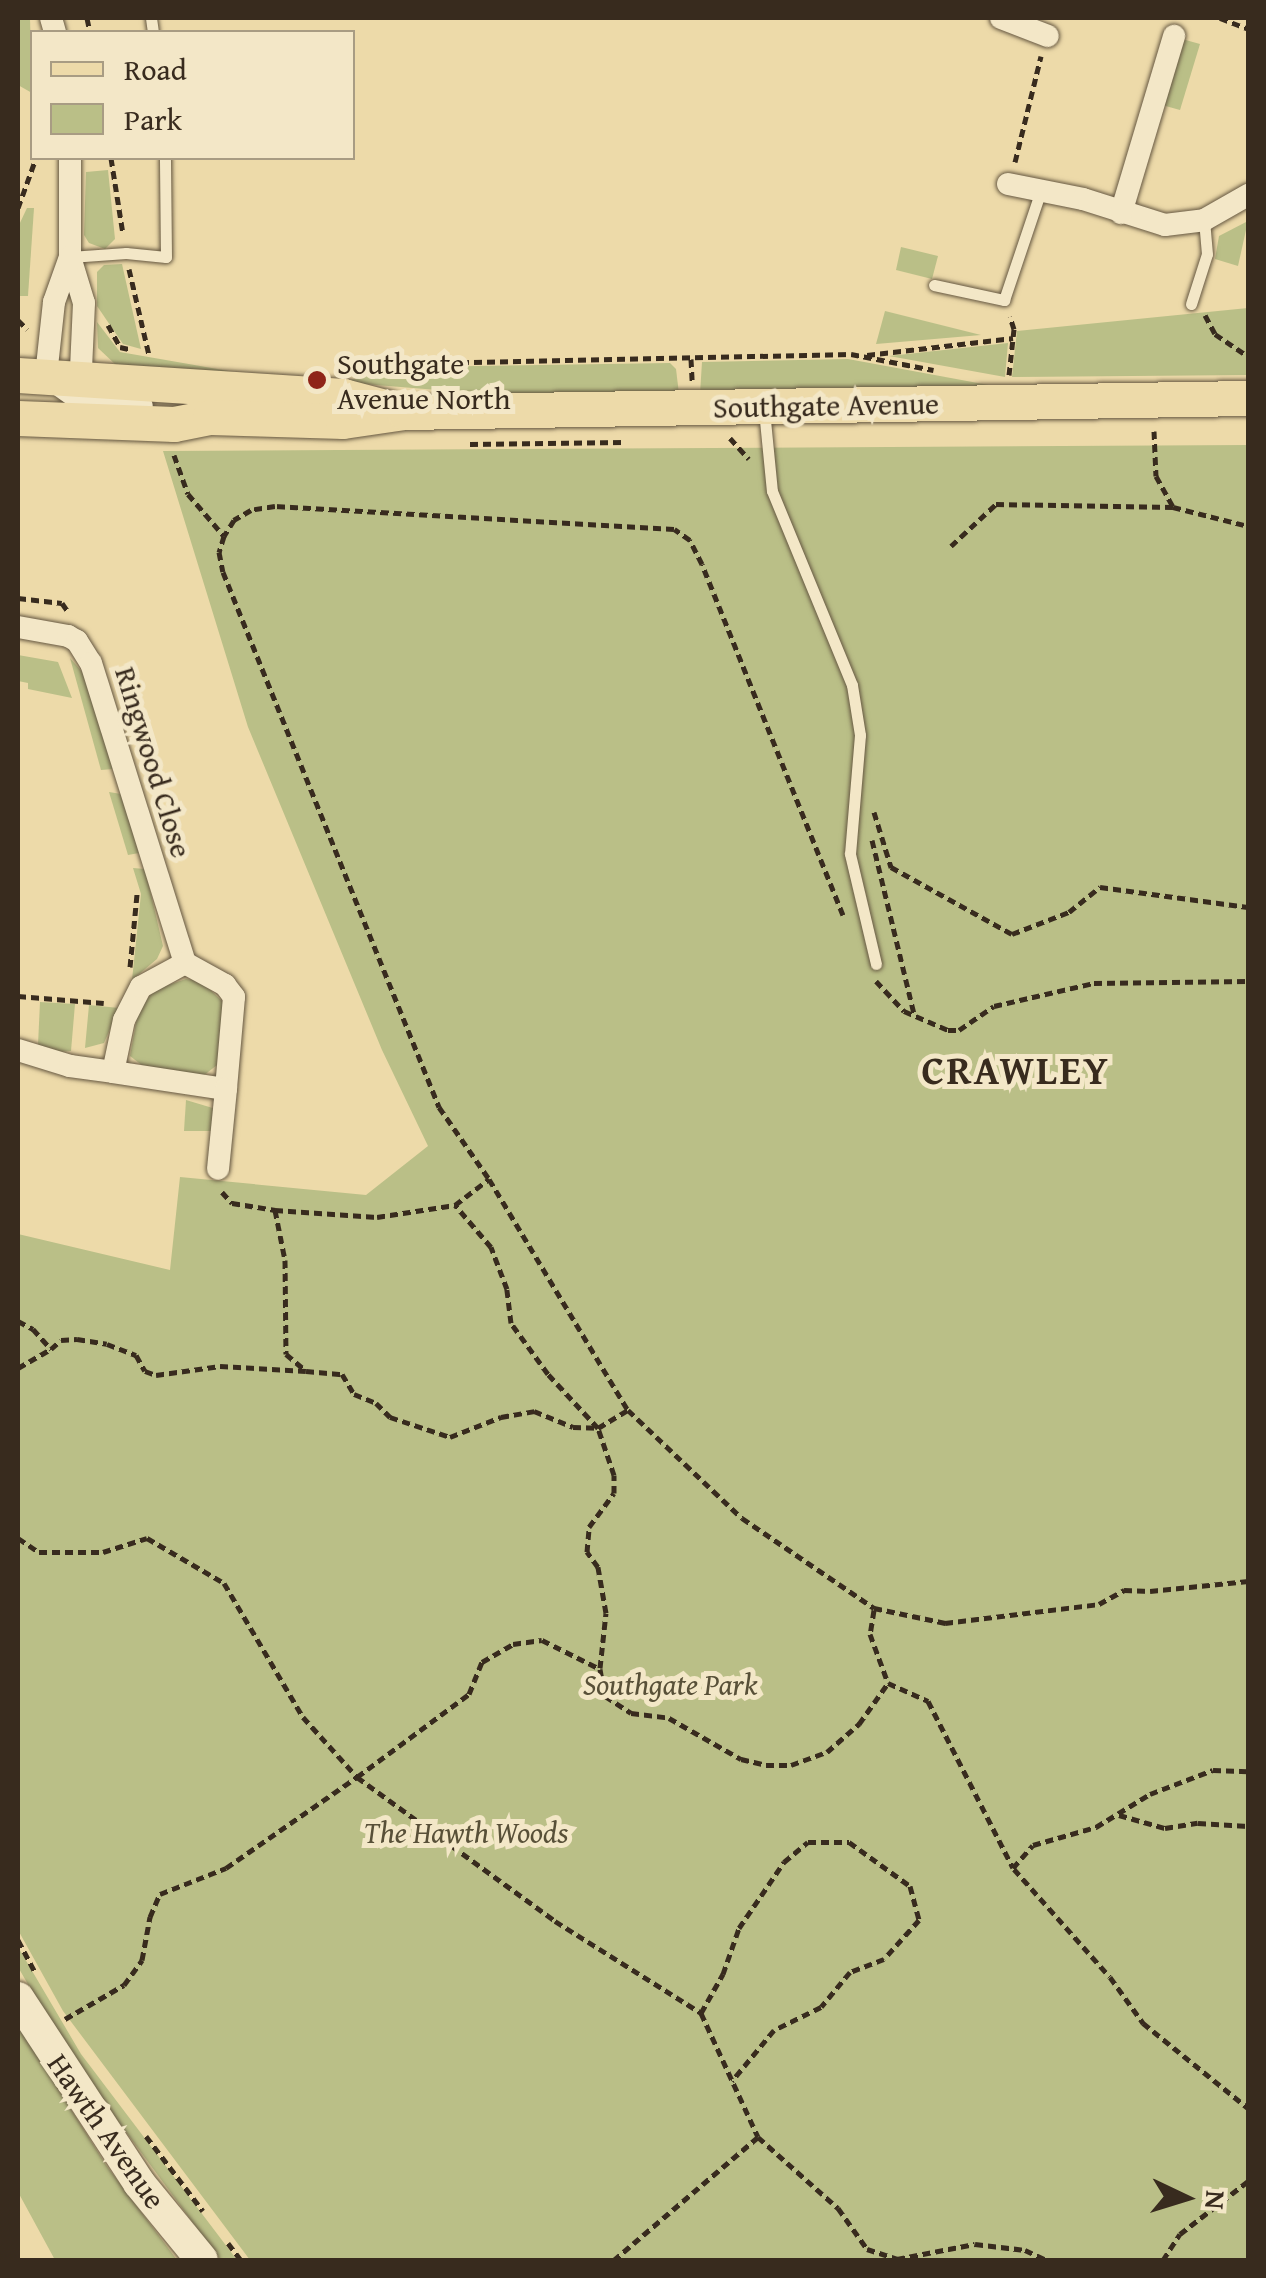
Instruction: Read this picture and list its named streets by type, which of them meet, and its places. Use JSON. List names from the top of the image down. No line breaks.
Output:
{"streets":{"main road":["Southgate Avenue"],"street":["Ringwood Close","Hawth Avenue"]},"districts":["CRAWLEY"],"parks":["Southgate Park","The Hawth Woods"],"places":["Southgate Avenue North"],"legend":["Road","Park"],"north":"right"}
